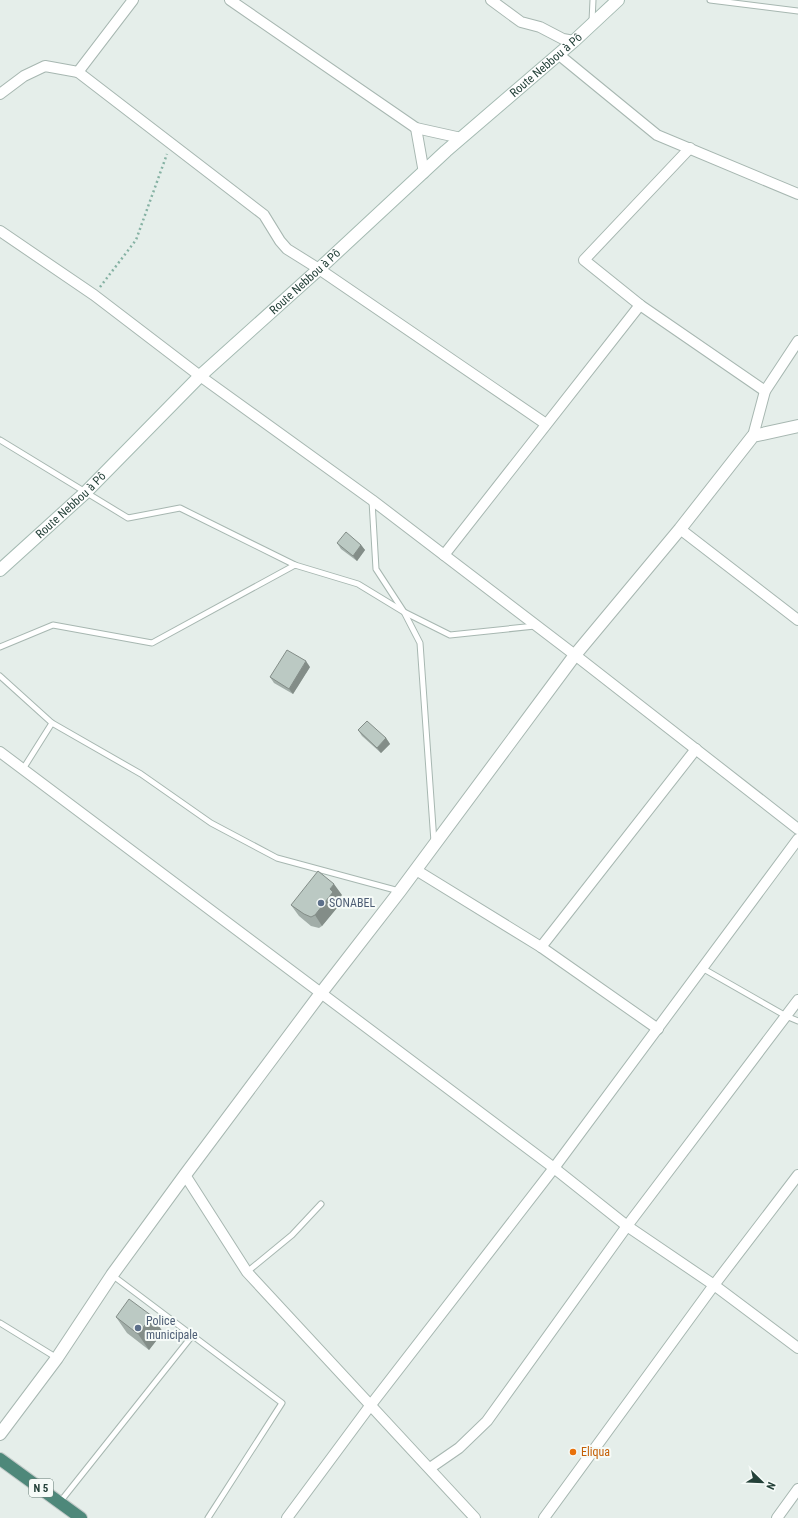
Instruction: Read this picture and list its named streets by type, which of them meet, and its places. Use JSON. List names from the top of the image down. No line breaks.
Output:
{"streets":{"highway":["N 5"],"street":["Route Nebbou à Pô"]},"places":["SONABEL","Police municipale","Eliqua"],"north":"bottom right"}
